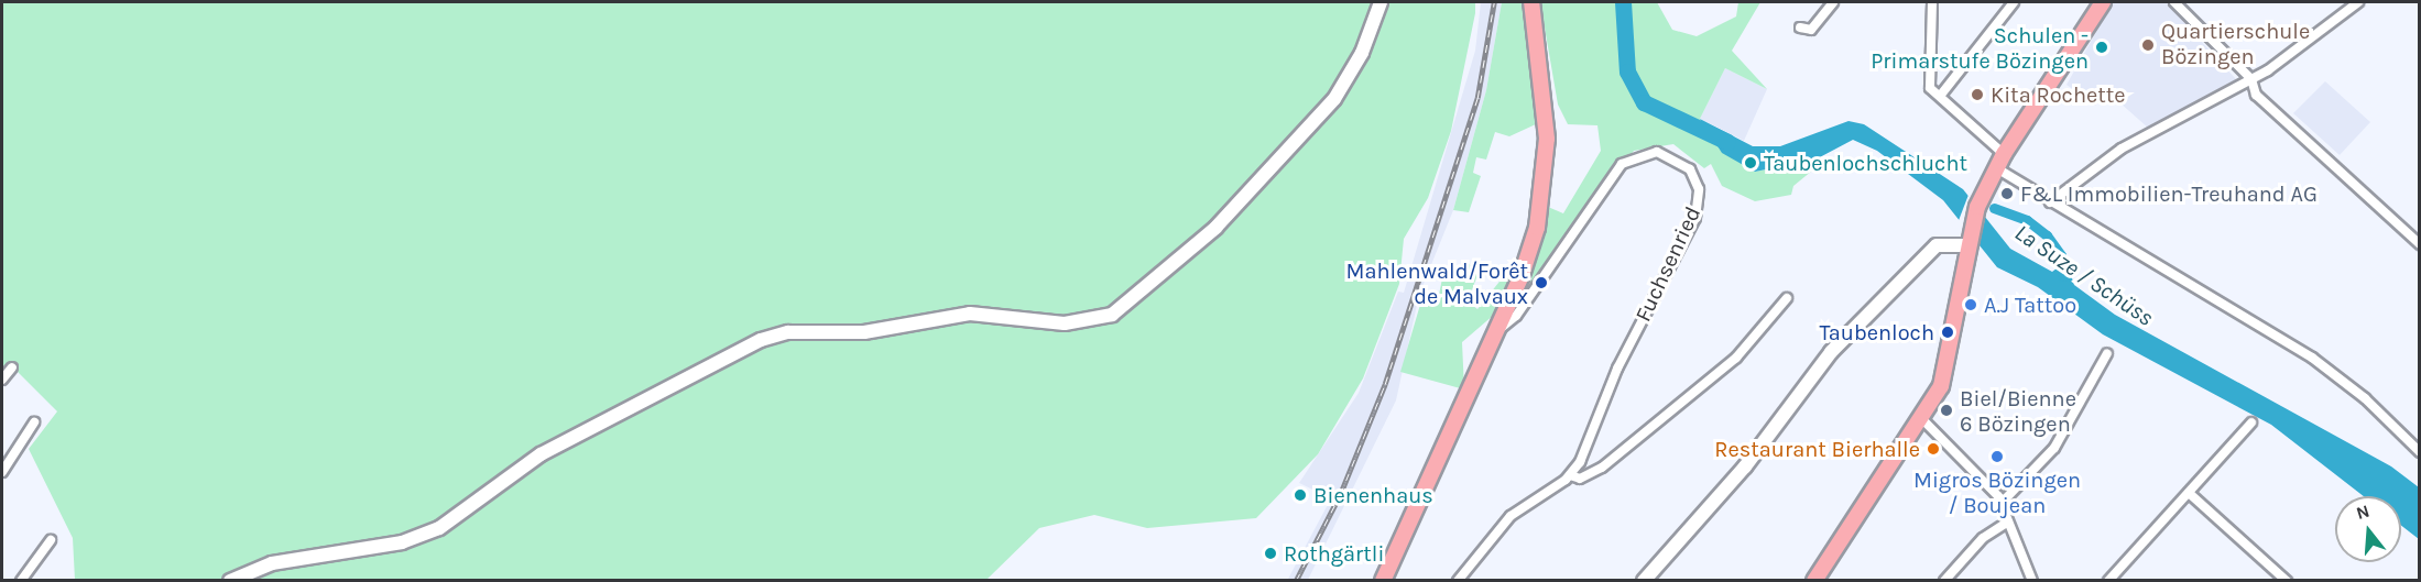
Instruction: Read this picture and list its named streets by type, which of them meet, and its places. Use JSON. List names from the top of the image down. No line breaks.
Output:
{"streets":{"street":["Fuchsenried"]},"water":["La Suze / Schüss"],"places":["Quartierschule Bözingen","Schulen - Primarstufe Bözingen","Kita Rochette","Taubenlochschlucht","F&L Immobilien-Treuhand AG","Mahlenwald/Forêt de Malvaux","A.J Tattoo","Taubenloch","Biel/Bienne 6 Bözingen","Restaurant Bierhalle","Migros Bözingen / Boujean","Bienenhaus","Rothgärtli"],"north":"top"}
